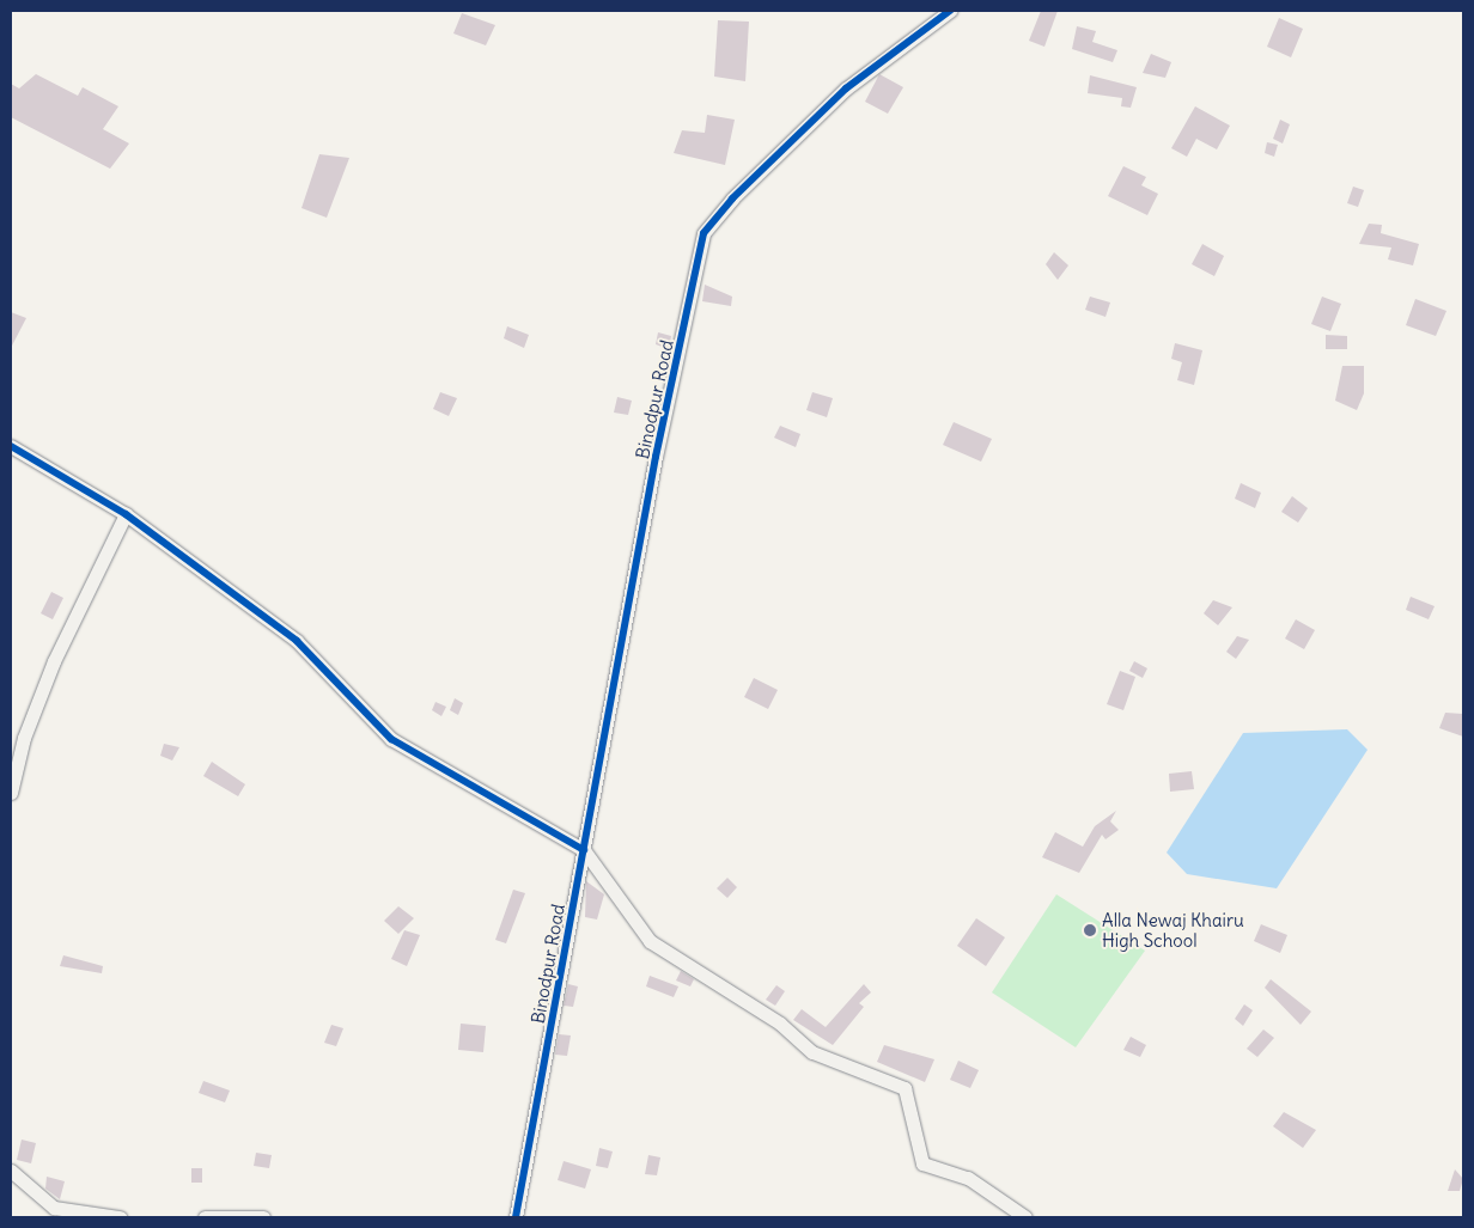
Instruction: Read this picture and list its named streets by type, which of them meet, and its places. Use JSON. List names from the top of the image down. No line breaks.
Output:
{"streets":{"street":["Binodpur Road"]},"places":["Alla Newaj Khairu High School"]}
